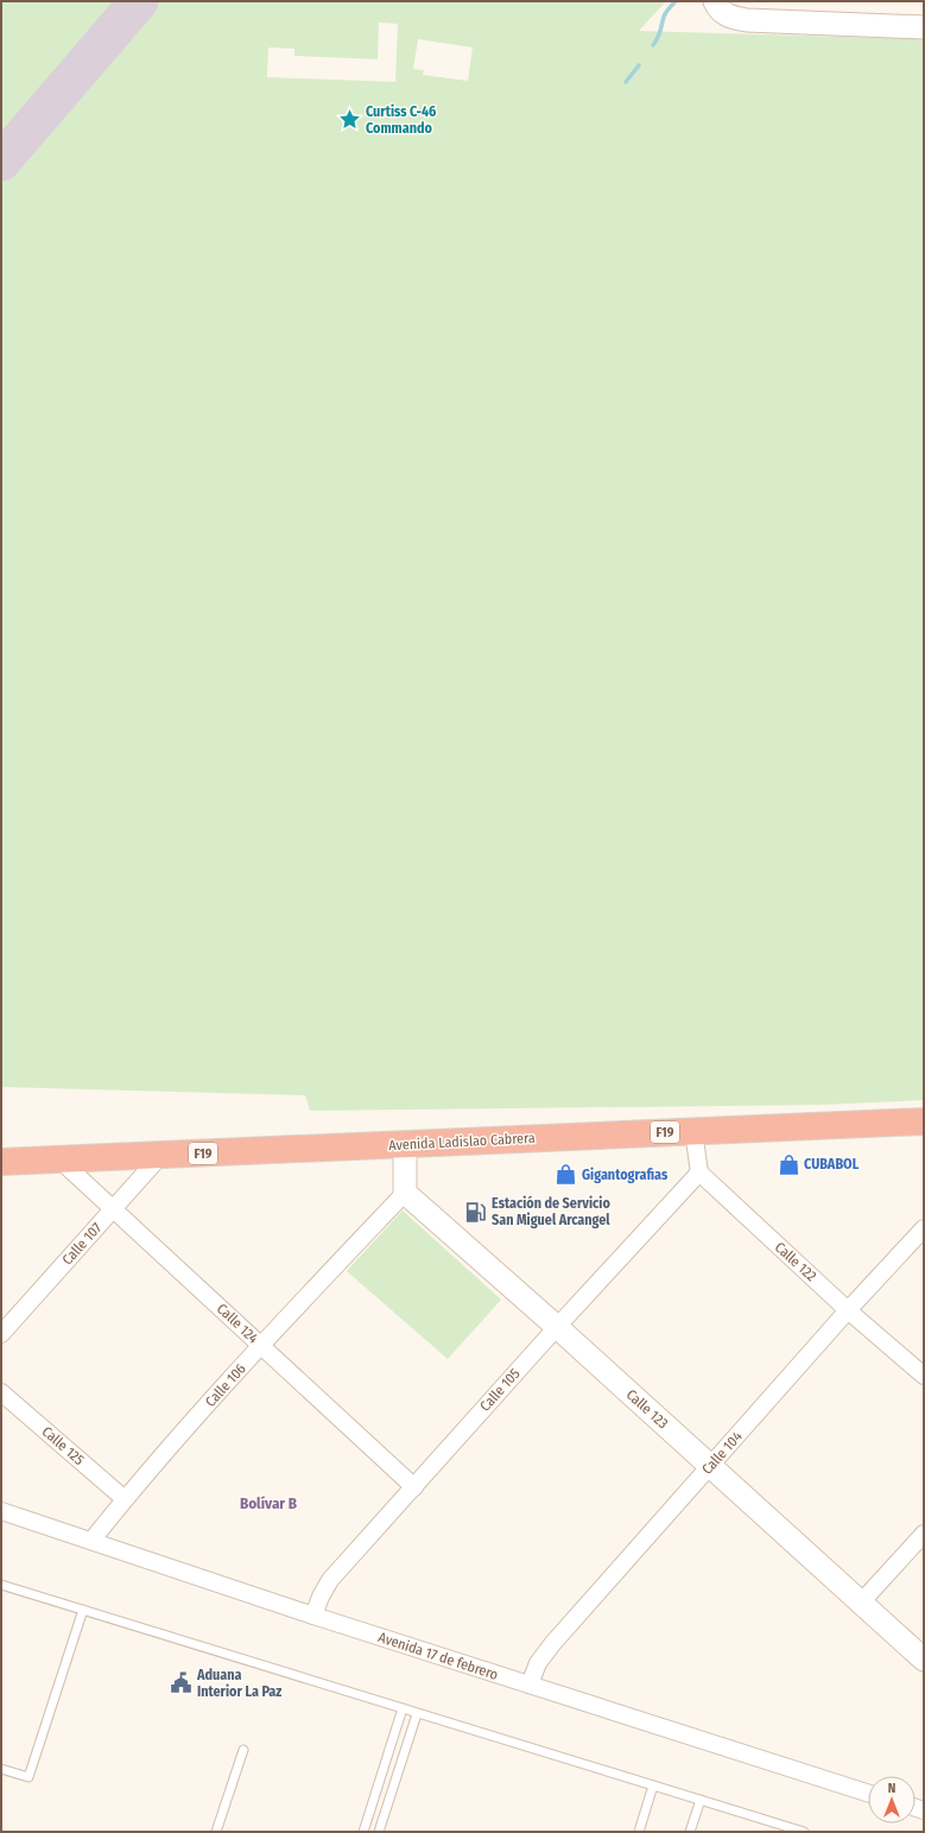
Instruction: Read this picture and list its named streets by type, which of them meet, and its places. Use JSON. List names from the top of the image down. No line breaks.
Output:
{"streets":{"highway":["F19","Avenida Ladislao Cabrera"],"street":["Calle 107","Calle 122","Calle 124","Calle 106","Calle 105","Calle 123","Calle 125","Calle 104","Avenida 17 de febrero"]},"crossings":[["Avenida Ladislao Cabrera","Calle 107"],["Avenida Ladislao Cabrera","Calle 124"],["Calle 107","Calle 124"],["Calle 122","Calle 105"],["Calle 122","Calle 104"],["Calle 124","Calle 106"],["Calle 124","Calle 105"],["Calle 106","Calle 123"],["Calle 106","Calle 125"],["Calle 106","Avenida 17 de febrero"],["Calle 105","Calle 123"],["Calle 105","Avenida 17 de febrero"],["Calle 123","Calle 104"],["Calle 104","Avenida 17 de febrero"]],"districts":["Bolívar B"],"places":{"place":["Curtiss C-46 Commando"],"shop":["CUBABOL","Gigantografias"],"fuel station":["Estación de Servicio San Miguel Arcangel"],"public building":["Aduana Interior La Paz"]},"north":"top"}
